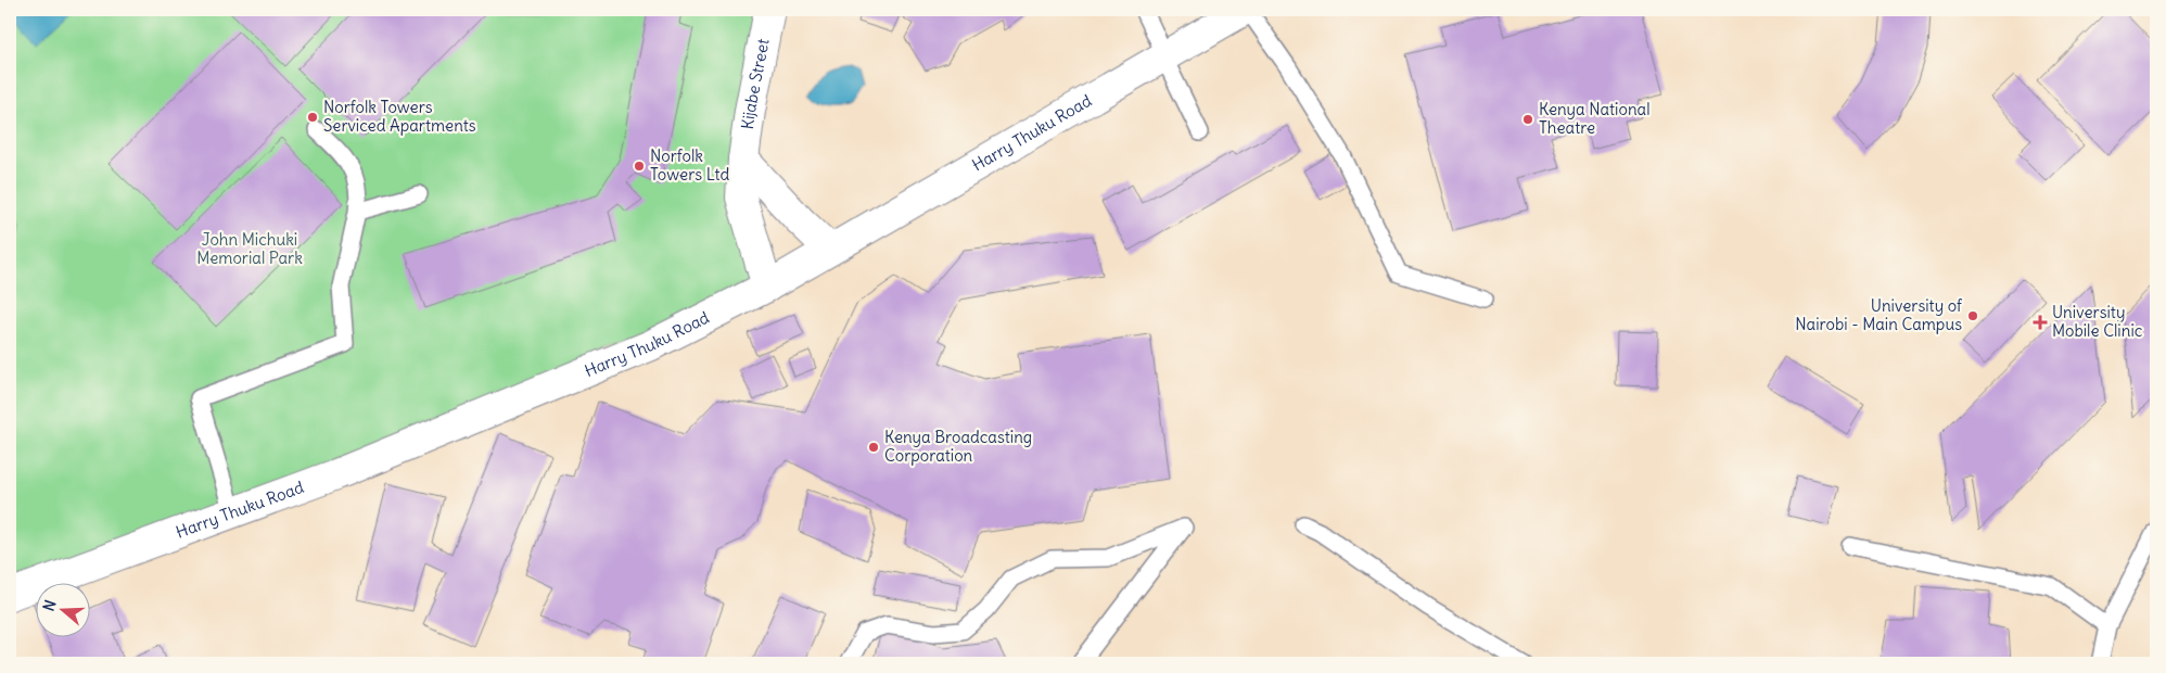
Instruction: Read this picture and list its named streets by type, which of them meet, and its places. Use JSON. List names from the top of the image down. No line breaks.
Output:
{"streets":{"street":["Kijabe Street","Harry Thuku Road"]},"crossings":[["Kijabe Street","Harry Thuku Road"]],"parks":["John Michuki Memorial Park"],"places":{"other":["Norfolk Towers Serviced Apartments","Kenya National Theatre","Norfolk Towers Ltd","University of Nairobi - Main Campus","Kenya Broadcasting Corporation"],"health":["University Mobile Clinic"]},"north":"left"}
